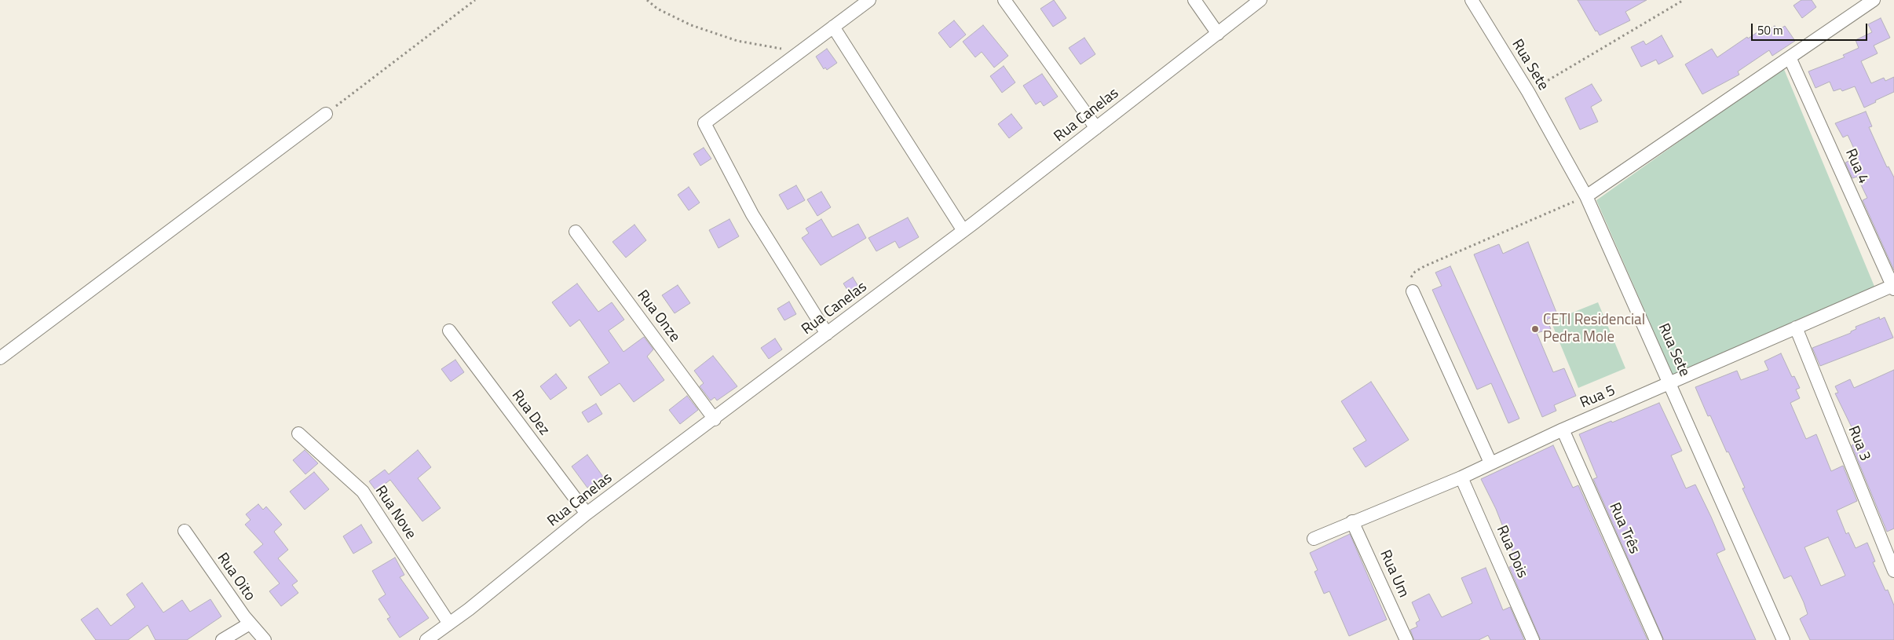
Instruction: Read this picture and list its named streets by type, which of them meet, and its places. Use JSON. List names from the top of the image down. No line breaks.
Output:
{"streets":{"street":["Rua Sete","Rua Canelas","Rua 4","Rua Onze","Rua 5","Rua Dez","Rua 3","Rua Nove","Rua Três","Rua Dois","Rua Um","Rua Oito"]},"crossings":[["Rua Sete","Rua 5"],["Rua Canelas","Rua Onze"],["Rua Canelas","Rua Dez"],["Rua Canelas","Rua Nove"],["Rua 4","Rua 5"],["Rua 5","Rua 3"],["Rua 5","Rua Três"],["Rua 5","Rua Dois"],["Rua 5","Rua Um"]],"places":["CETI Residencial Pedra Mole"],"scale_bar":"50 m"}
